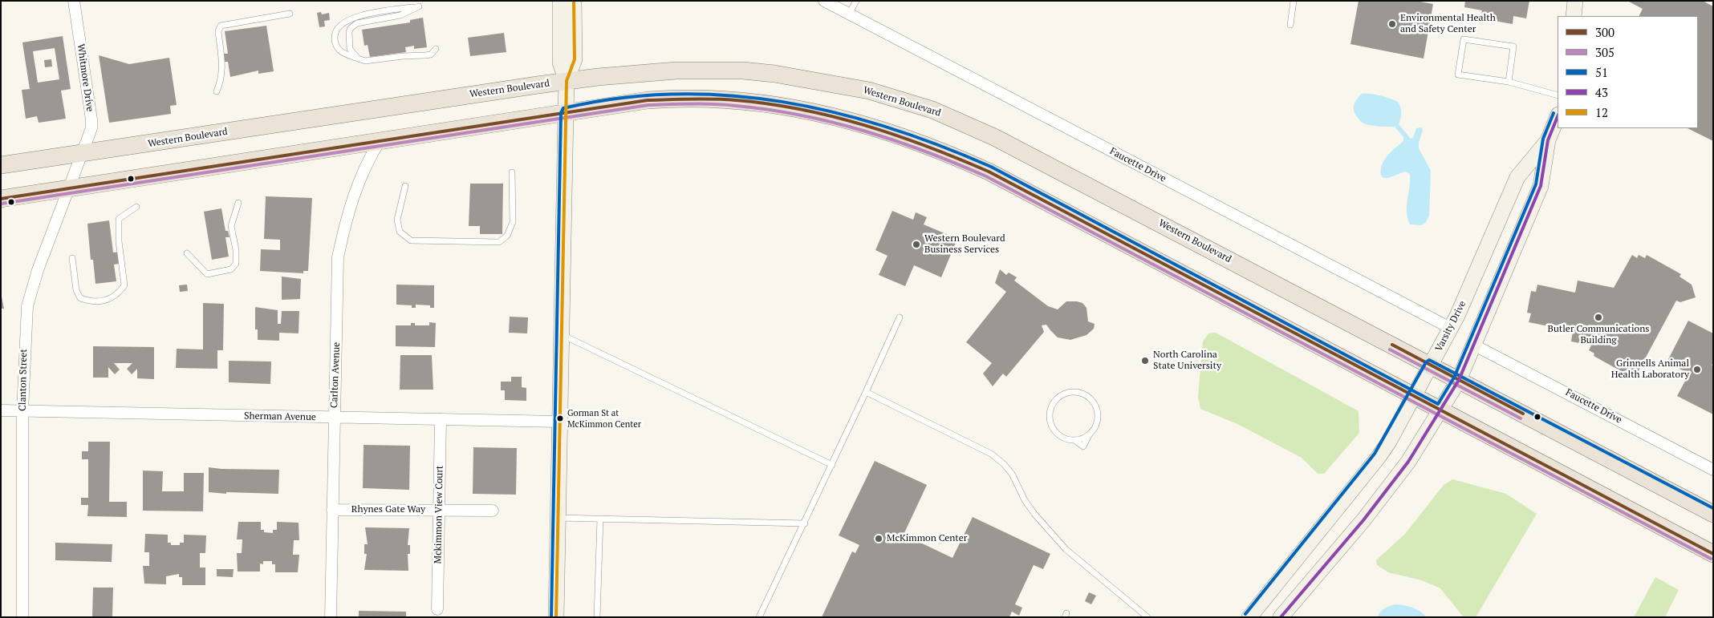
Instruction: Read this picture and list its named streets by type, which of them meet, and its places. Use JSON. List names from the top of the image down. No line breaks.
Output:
{"streets":{"main road":["Western Boulevard"],"street":["Whitmore Drive","Faucette Drive","Varsity Drive","Carlton Avenue","Clanton Street","Sherman Avenue","Rhynes Gate Way","Mckimmon View Court"]},"crossings":[["Whitmore Drive","Western Boulevard"],["Whitmore Drive","Clanton Street"],["Western Boulevard","Varsity Drive"],["Western Boulevard","Clanton Street"],["Faucette Drive","Varsity Drive"],["Carlton Avenue","Sherman Avenue"],["Carlton Avenue","Rhynes Gate Way"],["Clanton Street","Sherman Avenue"],["Sherman Avenue","Mckimmon View Court"],["Rhynes Gate Way","Mckimmon View Court"]],"places":["Environmental Health and Safety Center","Western Boulevard Business Services","Butler Communications Building","North Carolina State University","Grinnells Animal Health Laboratory","Gorman St at McKimmon Center","McKimmon Center"],"lines":["transit line 12","transit line 51","transit line 300","transit line 305","transit line 43"],"legend":["300","305","51","43","12"]}
